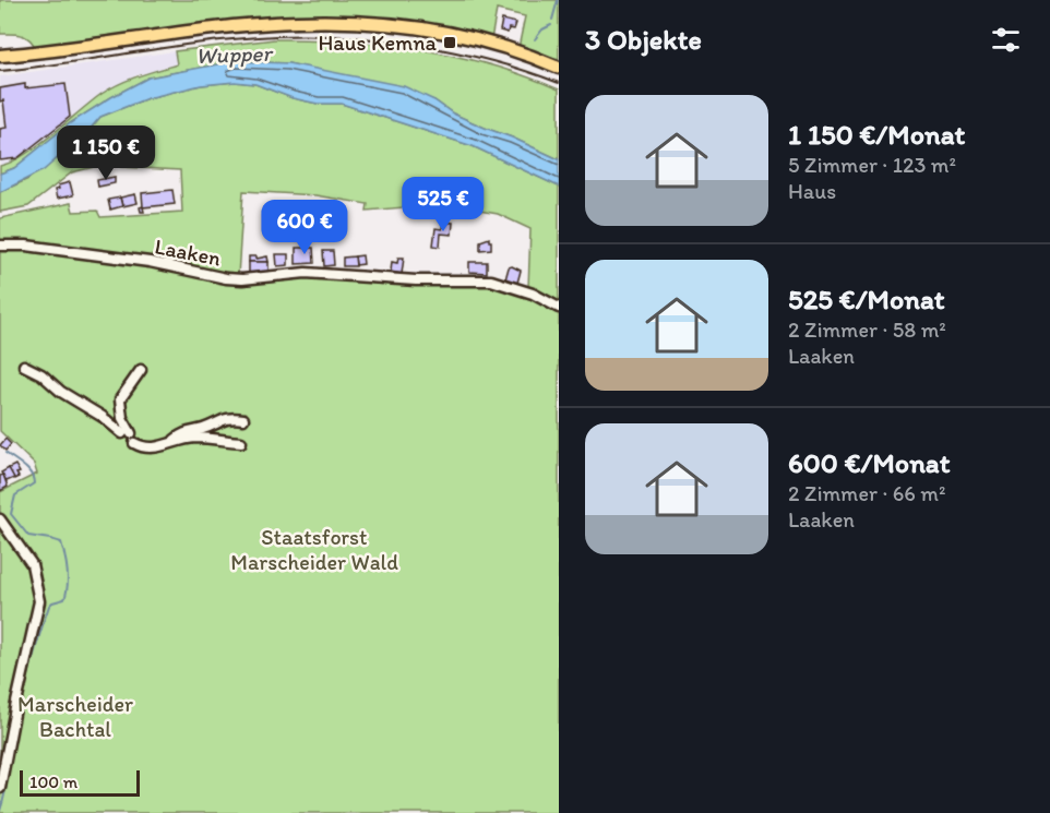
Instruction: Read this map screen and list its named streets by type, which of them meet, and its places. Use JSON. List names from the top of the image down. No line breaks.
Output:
{"streets":{"street":["Laaken"]},"water":["Wupper"],"parks":["Staatsforst Marscheider Wald","Marscheider Bachtal"],"places":{"transit":["Haus Kemna"]},"scale_bar":"100 m","page":{"heading":"3 Objekte","list":[{"name":"1 150 €/Monat","note":"5 Zimmer · 123 m² · Haus"},{"name":"525 €/Monat","note":"2 Zimmer · 58 m² · Laaken"},{"name":"600 €/Monat","note":"2 Zimmer · 66 m² · Laaken"}],"price":["1 150 €","525 €","600 €"],"scale":"100 m"}}
